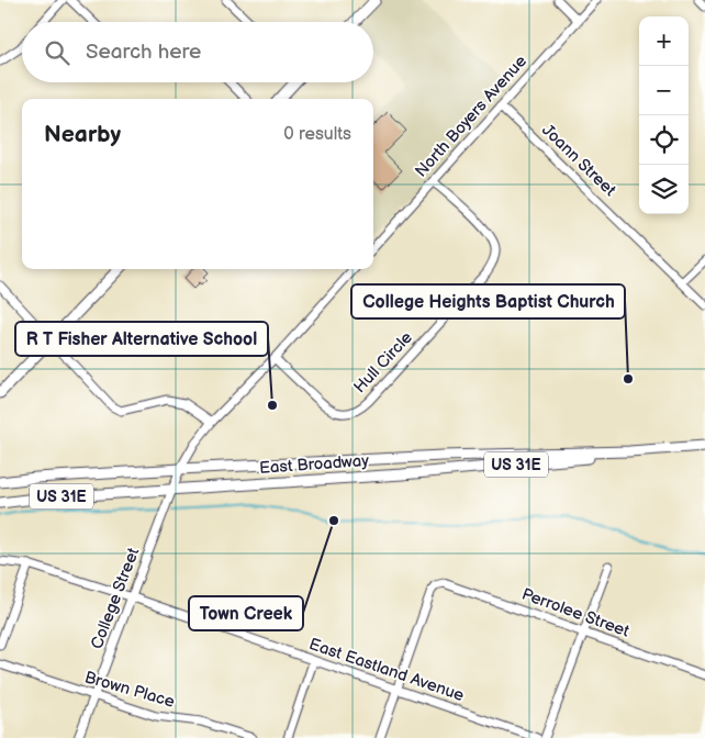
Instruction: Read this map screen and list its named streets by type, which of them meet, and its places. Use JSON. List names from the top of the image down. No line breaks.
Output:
{"streets":{"main road":["East Broadway","US 31E"],"street":["North Boyers Avenue","Joann Street","Hull Circle","College Street","Perrolee Street","East Eastland Avenue","Brown Place"]},"crossings":[["North Boyers Avenue","Joann Street"],["North Boyers Avenue","Hull Circle"],["East Broadway","College Street"],["College Street","East Eastland Avenue"],["College Street","Brown Place"],["Perrolee Street","East Eastland Avenue"]],"places":["College Heights Baptist Church","R T Fisher Alternative School","Town Creek"],"page":{"map_buttons":["+","−"],"search":"Search here","heading":["Nearby","0 results"]}}
